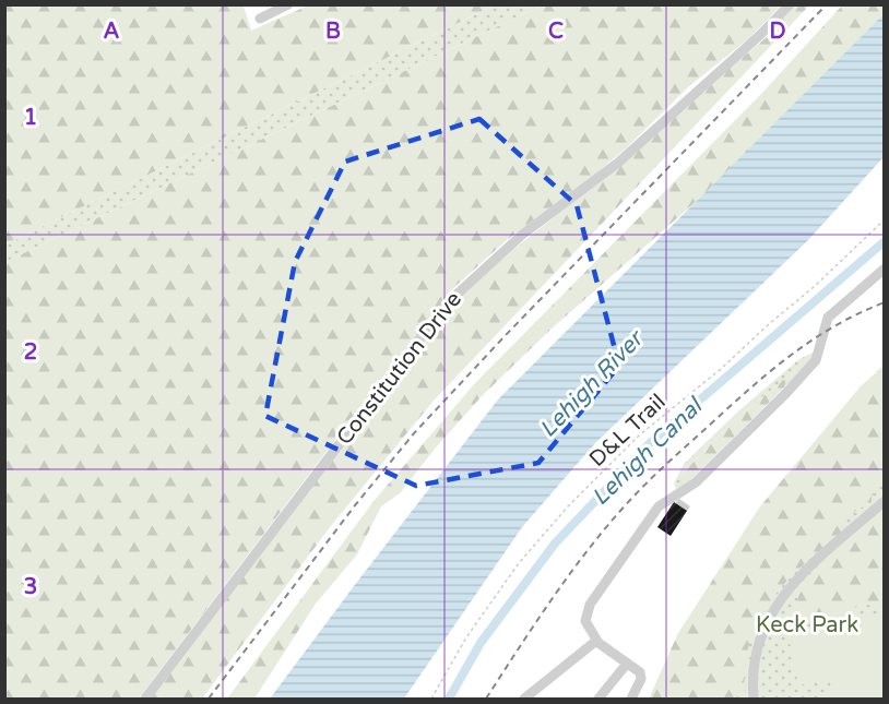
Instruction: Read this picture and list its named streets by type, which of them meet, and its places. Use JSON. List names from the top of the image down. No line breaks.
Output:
{"streets":{"street":["Constitution Drive"],"path":["D&L Trail"]},"water":["Lehigh River","Lehigh Canal"],"parks":["Keck Park"],"grid":{"columns":["A","B","C","D"],"rows":["1","2","3"]}}
